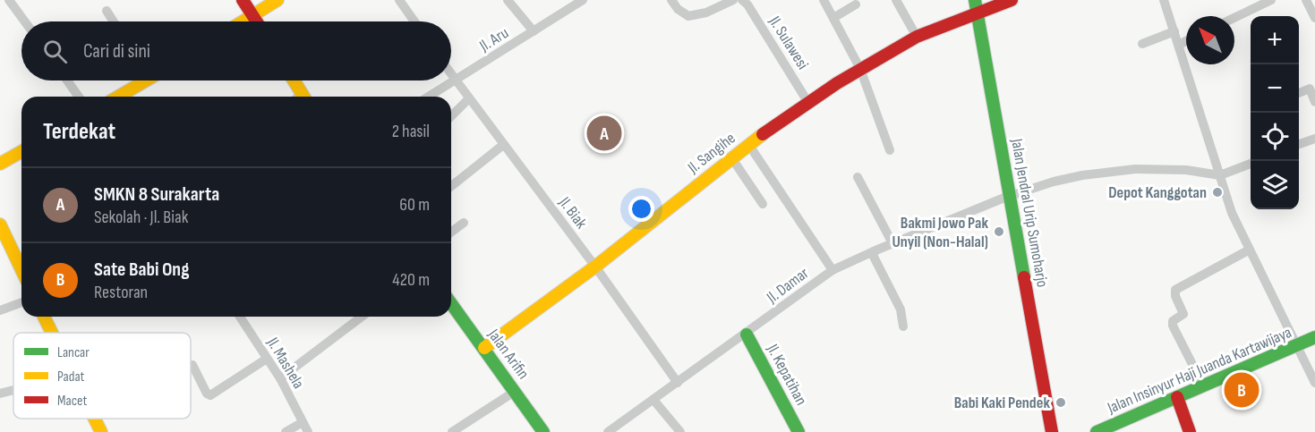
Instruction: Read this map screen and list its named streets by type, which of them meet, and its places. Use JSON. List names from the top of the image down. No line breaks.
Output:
{"streets":{"main road":["Jl. Sangihe","Jalan Jendral Urip Sumoharjo","Jalan Arifin","Jalan Insinyur Haji Juanda Kartawijaya","Jl. Kepatihan"],"street":["Jl. Aru","Jl. Sulawesi","Jl. Biak","Jl. Damar","Jl. Mashela"]},"crossings":[["Jl. Aru","Jl. Biak"],["Jl. Sulawesi","Jl. Sangihe"],["Jl. Sangihe","Jl. Biak"],["Jl. Sangihe","Jalan Jendral Urip Sumoharjo"],["Jl. Sangihe","Jalan Arifin"],["Jl. Biak","Jl. Damar"],["Jalan Jendral Urip Sumoharjo","Jl. Damar"],["Jl. Damar","Jl. Kepatihan"]],"places":["Depot Kanggotan","Bakmi Jowo Pak Unyil (Non-Halal)","Babi Kaki Pendek"],"legend":["Lancar","Padat","Macet"],"north":"top left","page":{"map_buttons":["+","−"],"search":"Cari di sini","heading":["Terdekat","2 hasil"],"pins":["A","B"],"list":[{"mark":"A","name":"SMKN 8 Surakarta","note":"Sekolah · Jl. Biak","value":"60 m"},{"mark":"B","name":"Sate Babi Ong","note":"Restoran","value":"420 m"}]}}
